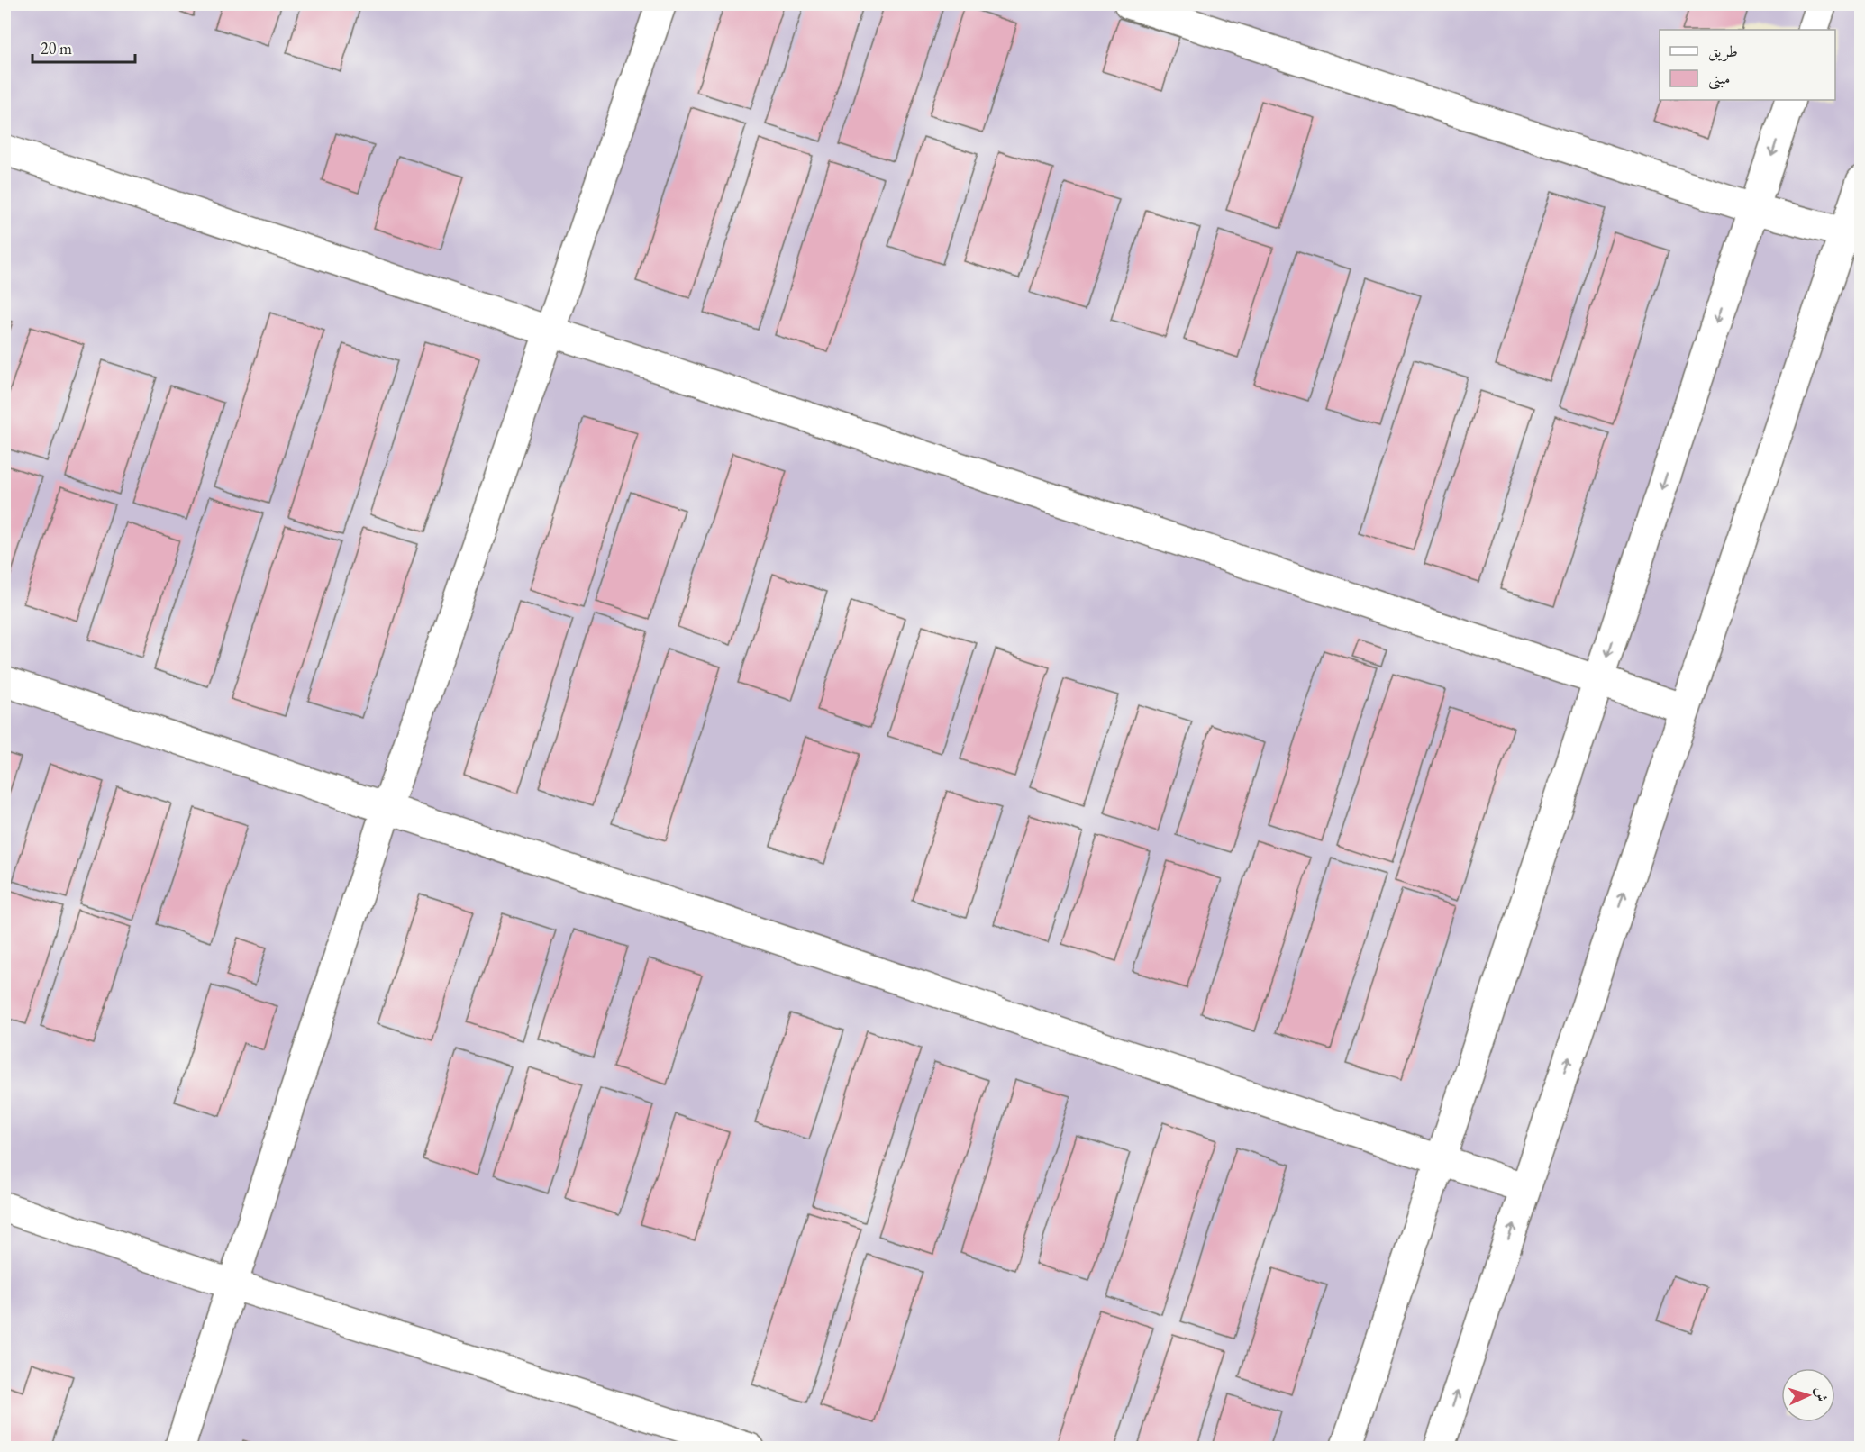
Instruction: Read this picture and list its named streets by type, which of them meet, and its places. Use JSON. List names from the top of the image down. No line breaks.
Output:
{"legend":["طريق","مبنى"],"scale_bar":"20 m","north":"right"}
